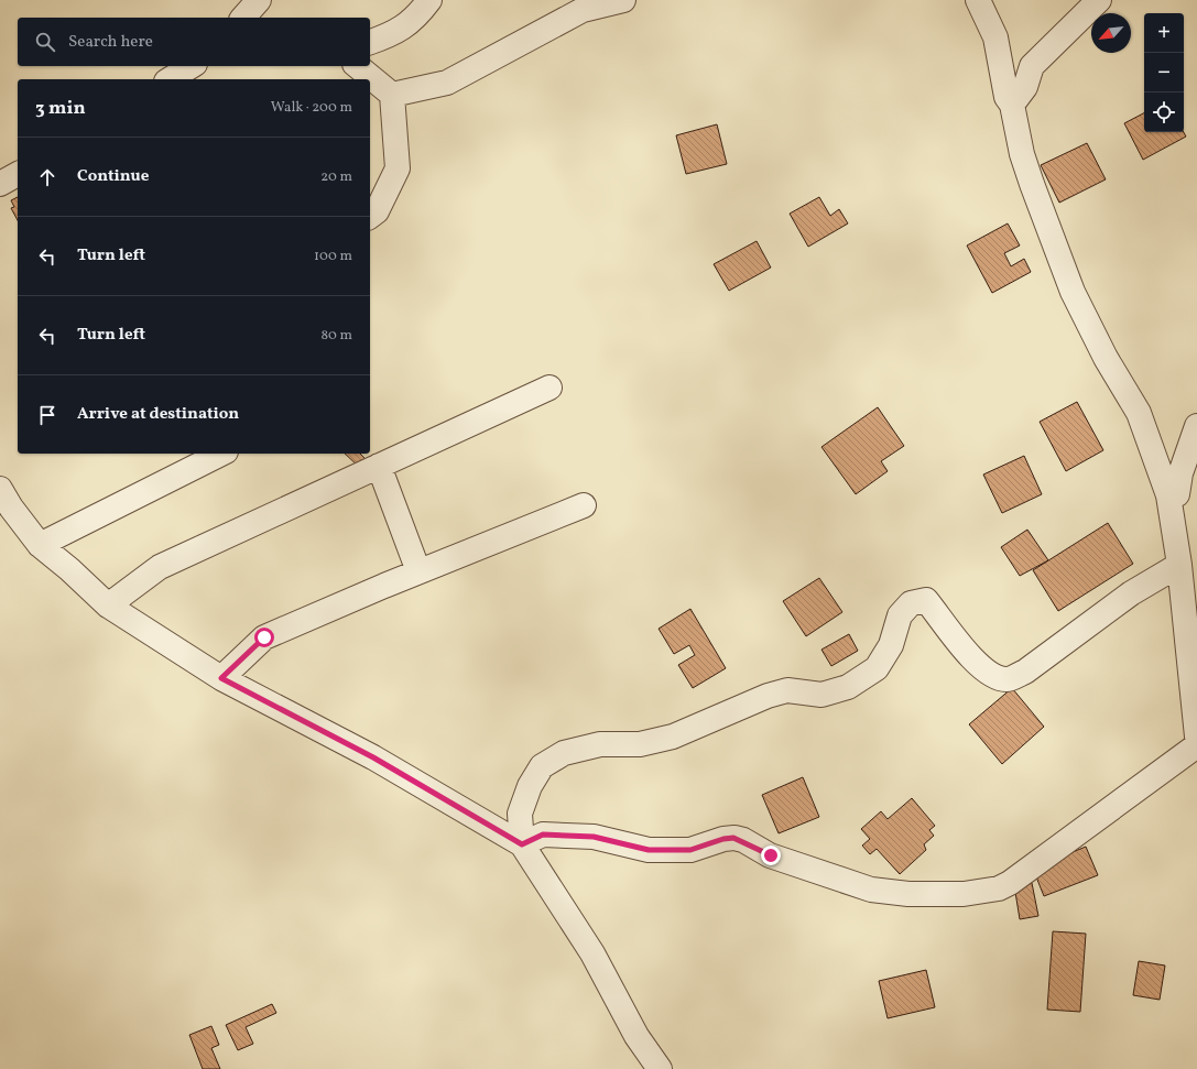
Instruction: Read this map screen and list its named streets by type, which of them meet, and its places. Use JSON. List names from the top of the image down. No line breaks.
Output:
{"north":"bottom left","page":{"map_buttons":["+","−"],"search":"Search here","heading":["3 min","Walk · 200 m"],"list":[["Continue","20 m"],["Turn left","100 m"],["Turn left","80 m"],"Arrive at destination"]}}
